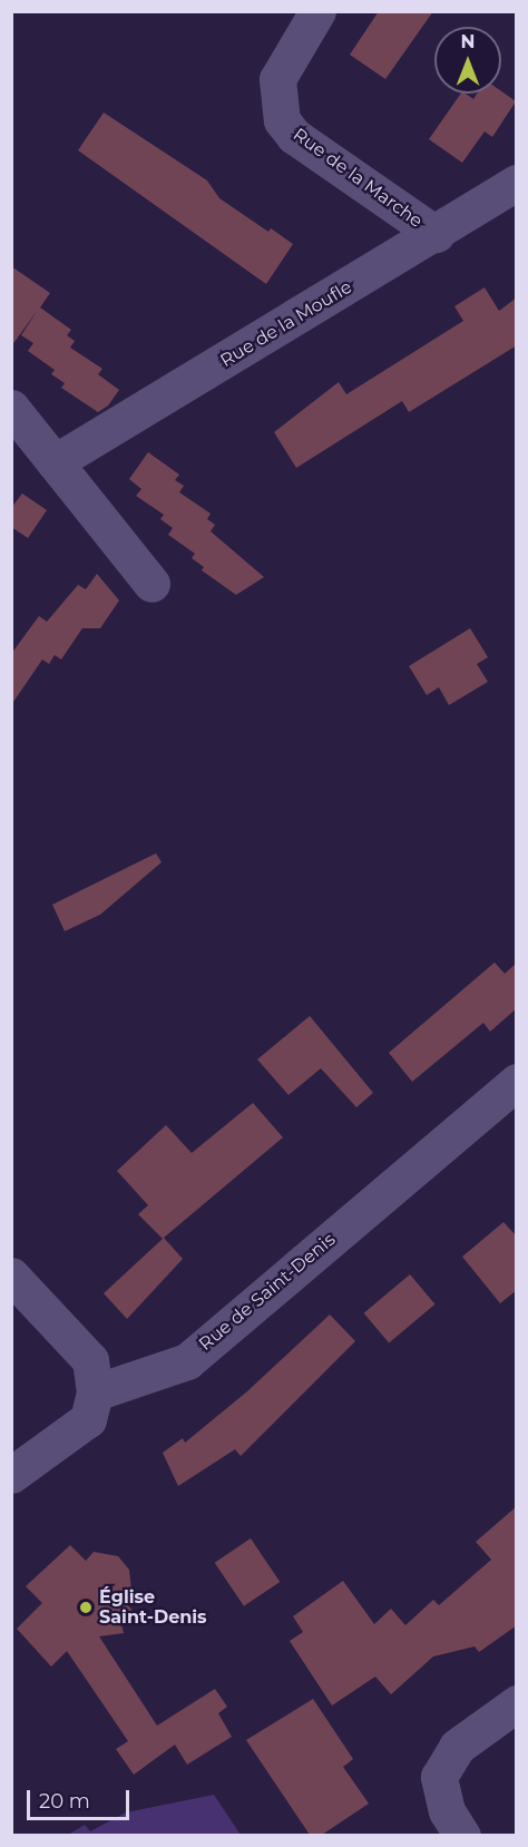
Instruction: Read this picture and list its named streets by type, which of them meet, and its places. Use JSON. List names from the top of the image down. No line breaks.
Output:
{"streets":{"street":["Rue de la Marche","Rue de la Moufle","Rue de Saint-Denis"]},"crossings":[["Rue de la Marche","Rue de la Moufle"]],"places":["Église Saint-Denis"],"scale_bar":"20 m","north":"top"}
